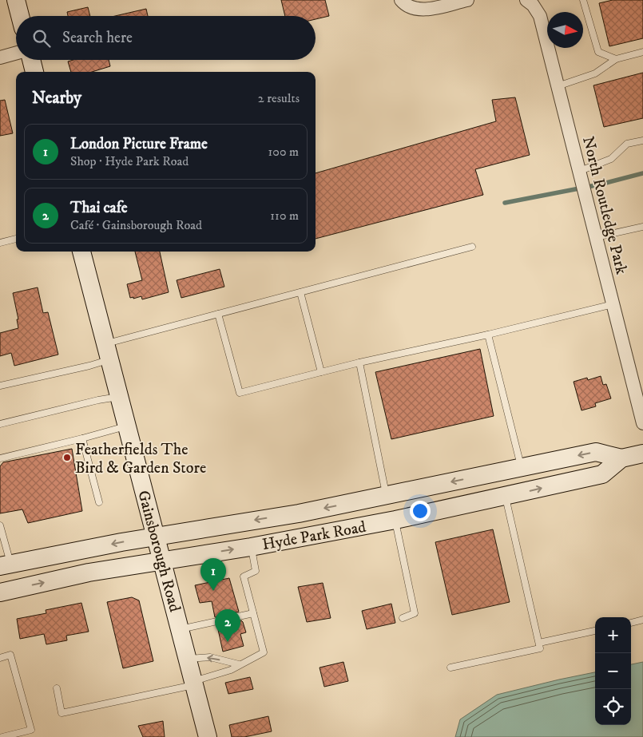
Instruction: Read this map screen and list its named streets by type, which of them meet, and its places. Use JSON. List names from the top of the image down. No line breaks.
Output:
{"streets":{"main road":["Hyde Park Road","Gainsborough Road"],"street":["North Routledge Park"]},"crossings":[["Hyde Park Road","Gainsborough Road"]],"places":["Featherfields The Bird & Garden Store"],"north":"right","page":{"search":"Search here","heading":["Nearby","2 results"],"list":[{"mark":"1","name":"London Picture Frame","note":"Shop · Hyde Park Road","value":"100 m"},{"mark":"2","name":"Thai cafe","note":"Café · Gainsborough Road","value":"110 m"}],"pins":["1","2"],"map_buttons":["+","−"]}}
